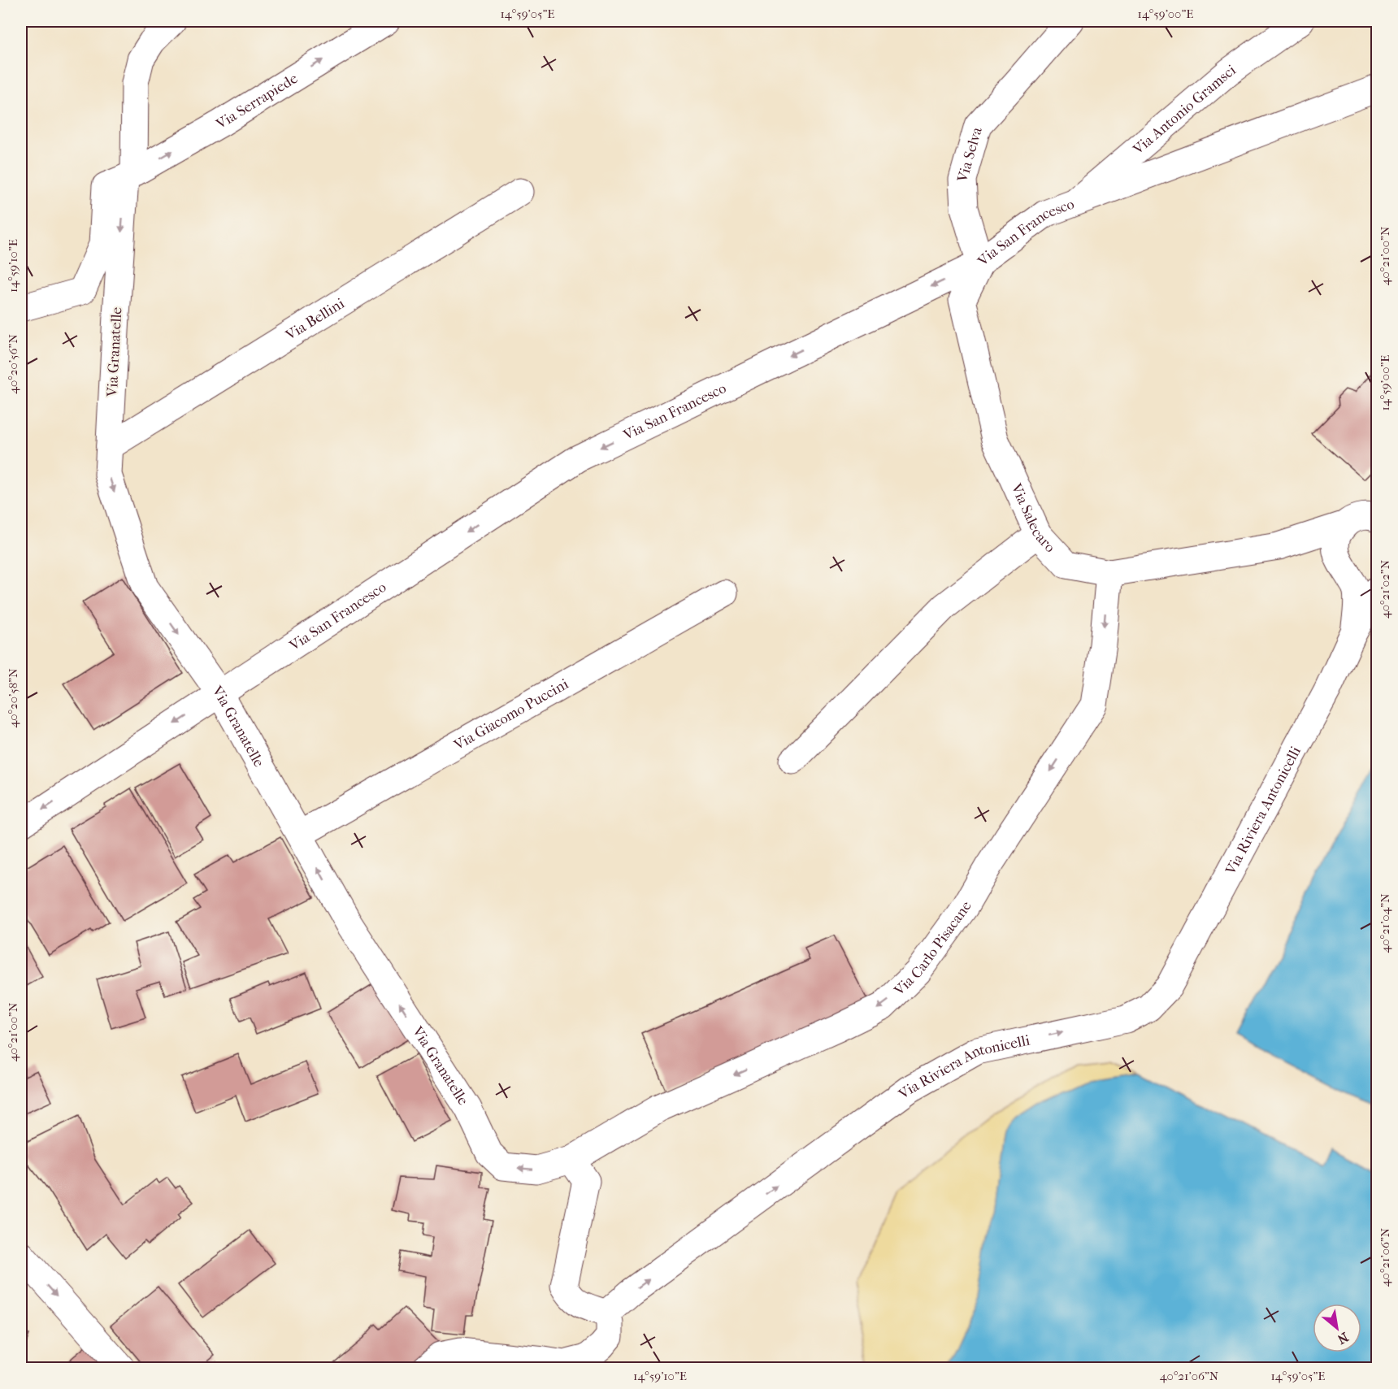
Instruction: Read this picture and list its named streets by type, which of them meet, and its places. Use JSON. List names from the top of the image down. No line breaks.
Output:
{"streets":{"street":["Via Serrapiede","Via Antonio Gramsci","Via Selva","Via San Francesco","Via Bellini","Via Granatelle","Via Salecaro","Via Giacomo Puccini","Via Riviera Antonicelli","Via Carlo Pisacane"]},"crossings":[["Via Serrapiede","Via Granatelle"],["Via Antonio Gramsci","Via San Francesco"],["Via Selva","Via San Francesco"],["Via Selva","Via Salecaro"],["Via San Francesco","Via Granatelle"],["Via San Francesco","Via Salecaro"],["Via Bellini","Via Granatelle"],["Via Granatelle","Via Giacomo Puccini"],["Via Granatelle","Via Carlo Pisacane"],["Via Salecaro","Via Riviera Antonicelli"],["Via Salecaro","Via Carlo Pisacane"]],"one_way":["Via Serrapiede","Via San Francesco","Via Riviera Antonicelli"],"north":"bottom right","coordinates":["14°59'05\"E","14°59'00\"E","40°21'00\"N","14°59'10\"E","40°20'56\"N","40°21'02\"N","40°20'58\"N","40°21'04\"N","40°21'06\"N"]}
